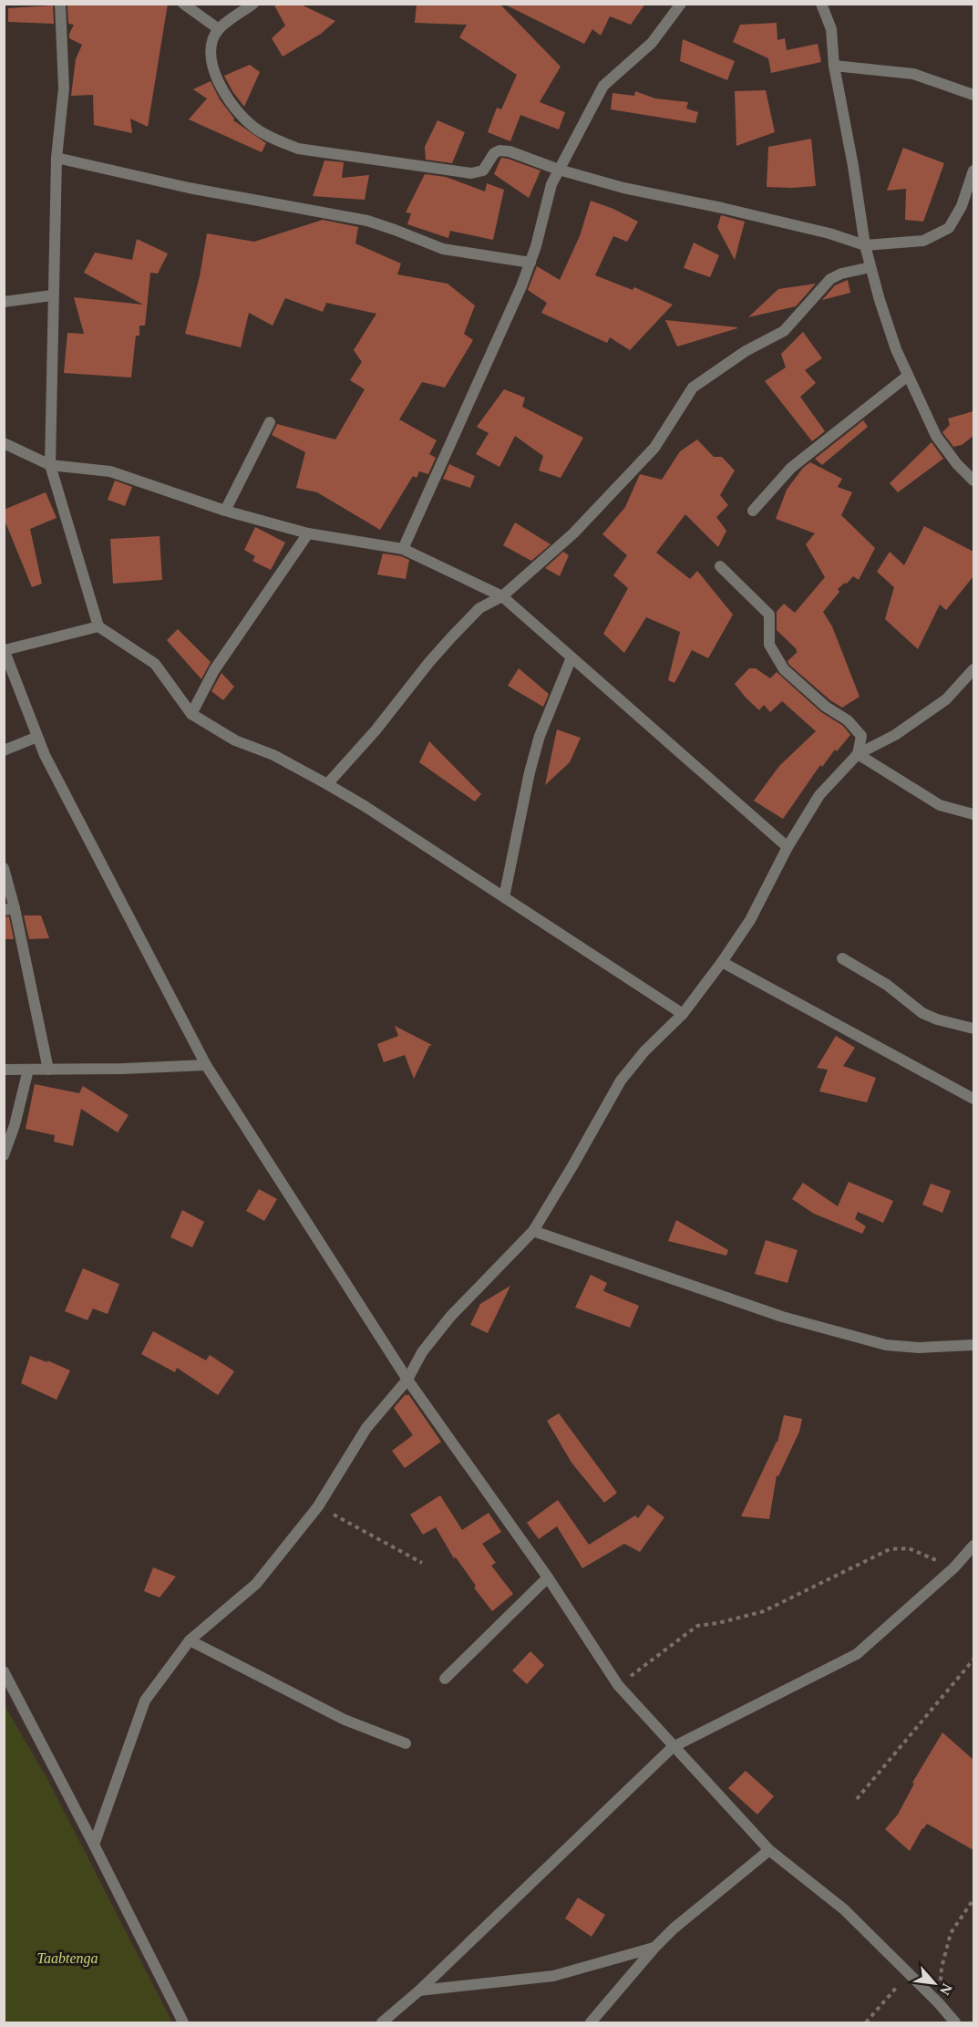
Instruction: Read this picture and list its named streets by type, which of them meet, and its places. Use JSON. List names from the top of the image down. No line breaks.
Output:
{"parks":["Taabtenga"],"north":"bottom right"}
